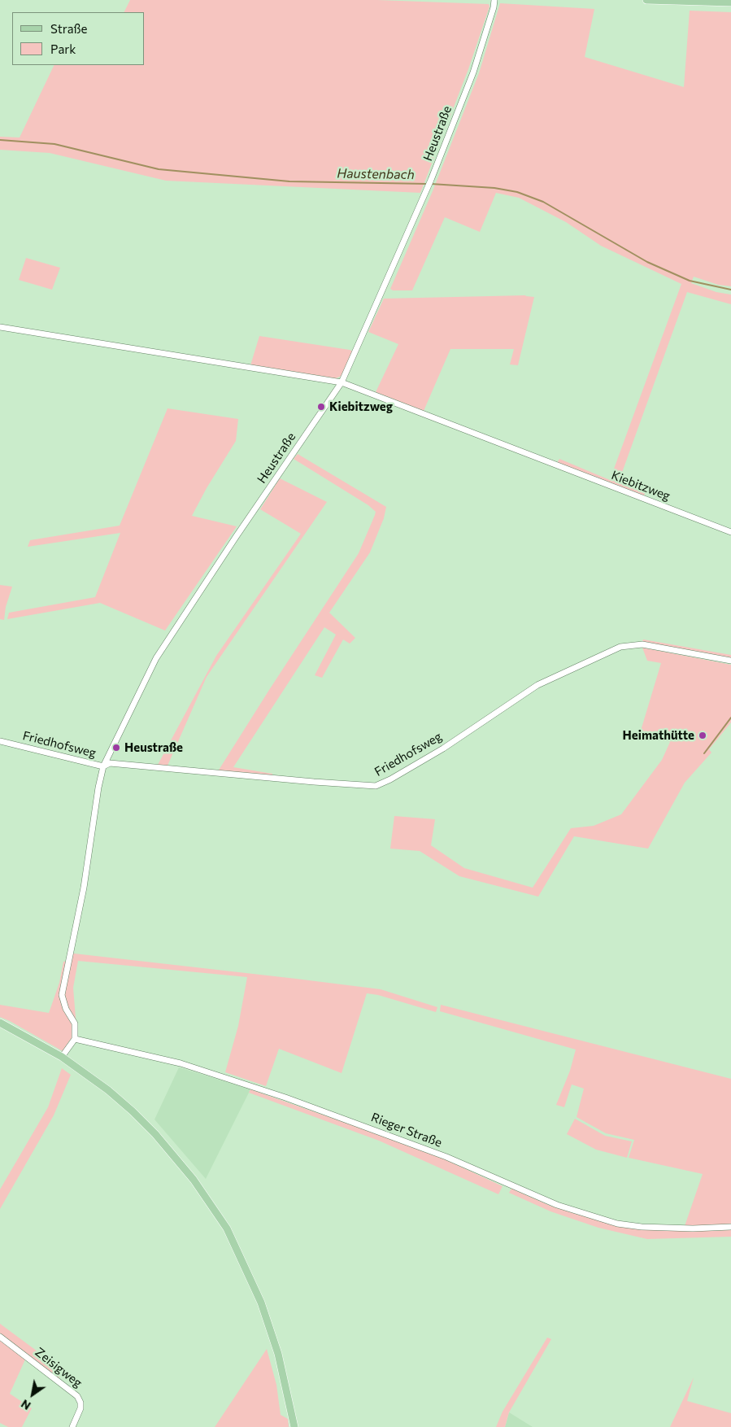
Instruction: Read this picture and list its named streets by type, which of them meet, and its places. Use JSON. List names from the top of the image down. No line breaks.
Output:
{"streets":{"street":["Heustraße","Kiebitzweg","Friedhofsweg","Rieger Straße","Zeisigweg"]},"crossings":[["Heustraße","Kiebitzweg"],["Heustraße","Friedhofsweg"],["Heustraße","Rieger Straße"]],"water":["Haustenbach"],"places":["Kiebitzweg","Heimathütte","Heustraße"],"legend":["Straße","Park"],"north":"bottom left"}
